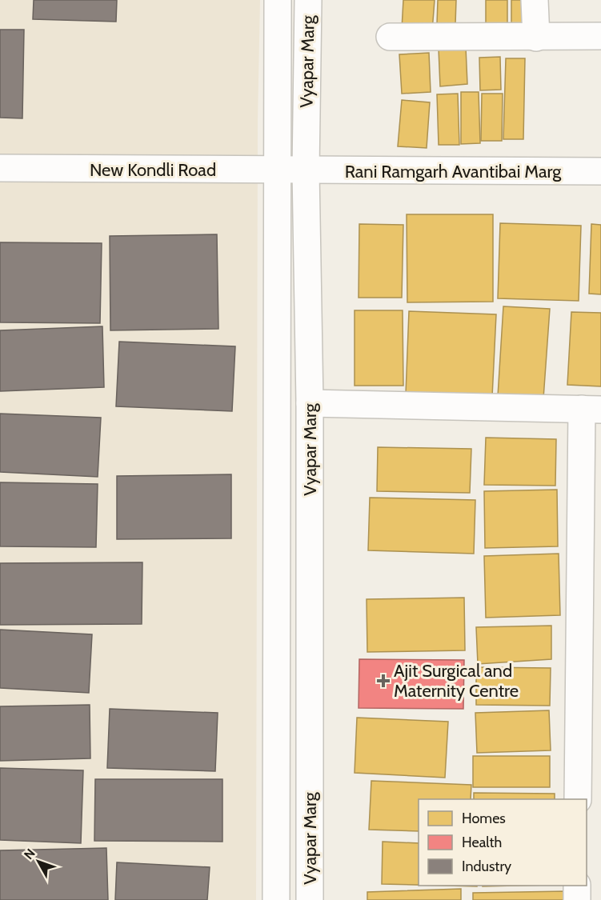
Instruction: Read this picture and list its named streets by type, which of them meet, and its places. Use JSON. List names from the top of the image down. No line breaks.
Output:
{"streets":{"street":["Vyapar Marg","New Kondli Road","Rani Ramgarh Avantibai Marg"]},"crossings":[["Vyapar Marg","New Kondli Road"],["Vyapar Marg","Rani Ramgarh Avantibai Marg"],["New Kondli Road","Rani Ramgarh Avantibai Marg"]],"places":{"health":["Ajit Surgical and Maternity Centre"]},"legend":["Homes","Health","Industry"],"north":"top left"}
